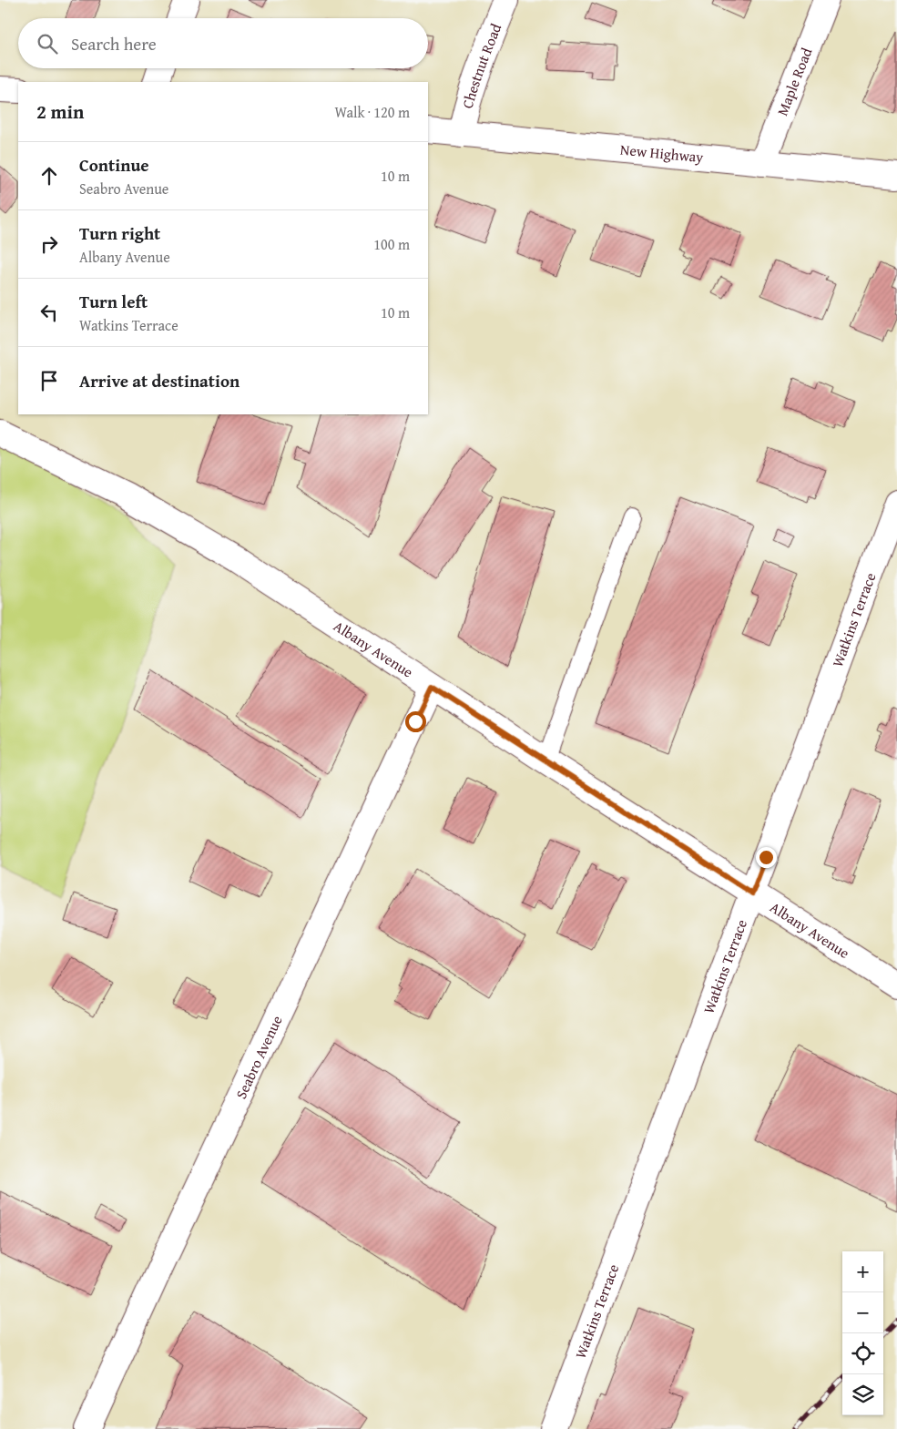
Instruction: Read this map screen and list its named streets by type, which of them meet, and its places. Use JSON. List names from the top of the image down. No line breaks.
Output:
{"streets":{"street":["Chestnut Road","Maple Road","New Highway","Watkins Terrace","Albany Avenue","Seabro Avenue"]},"crossings":[["Chestnut Road","New Highway"],["Maple Road","New Highway"],["Watkins Terrace","Albany Avenue"],["Albany Avenue","Seabro Avenue"]],"page":{"search":"Search here","heading":["2 min","Walk · 120 m"],"list":[["Continue","Seabro Avenue","10 m"],["Turn right","Albany Avenue","100 m"],["Turn left","Watkins Terrace","10 m"],"Arrive at destination"],"map_buttons":["+","−"]}}
